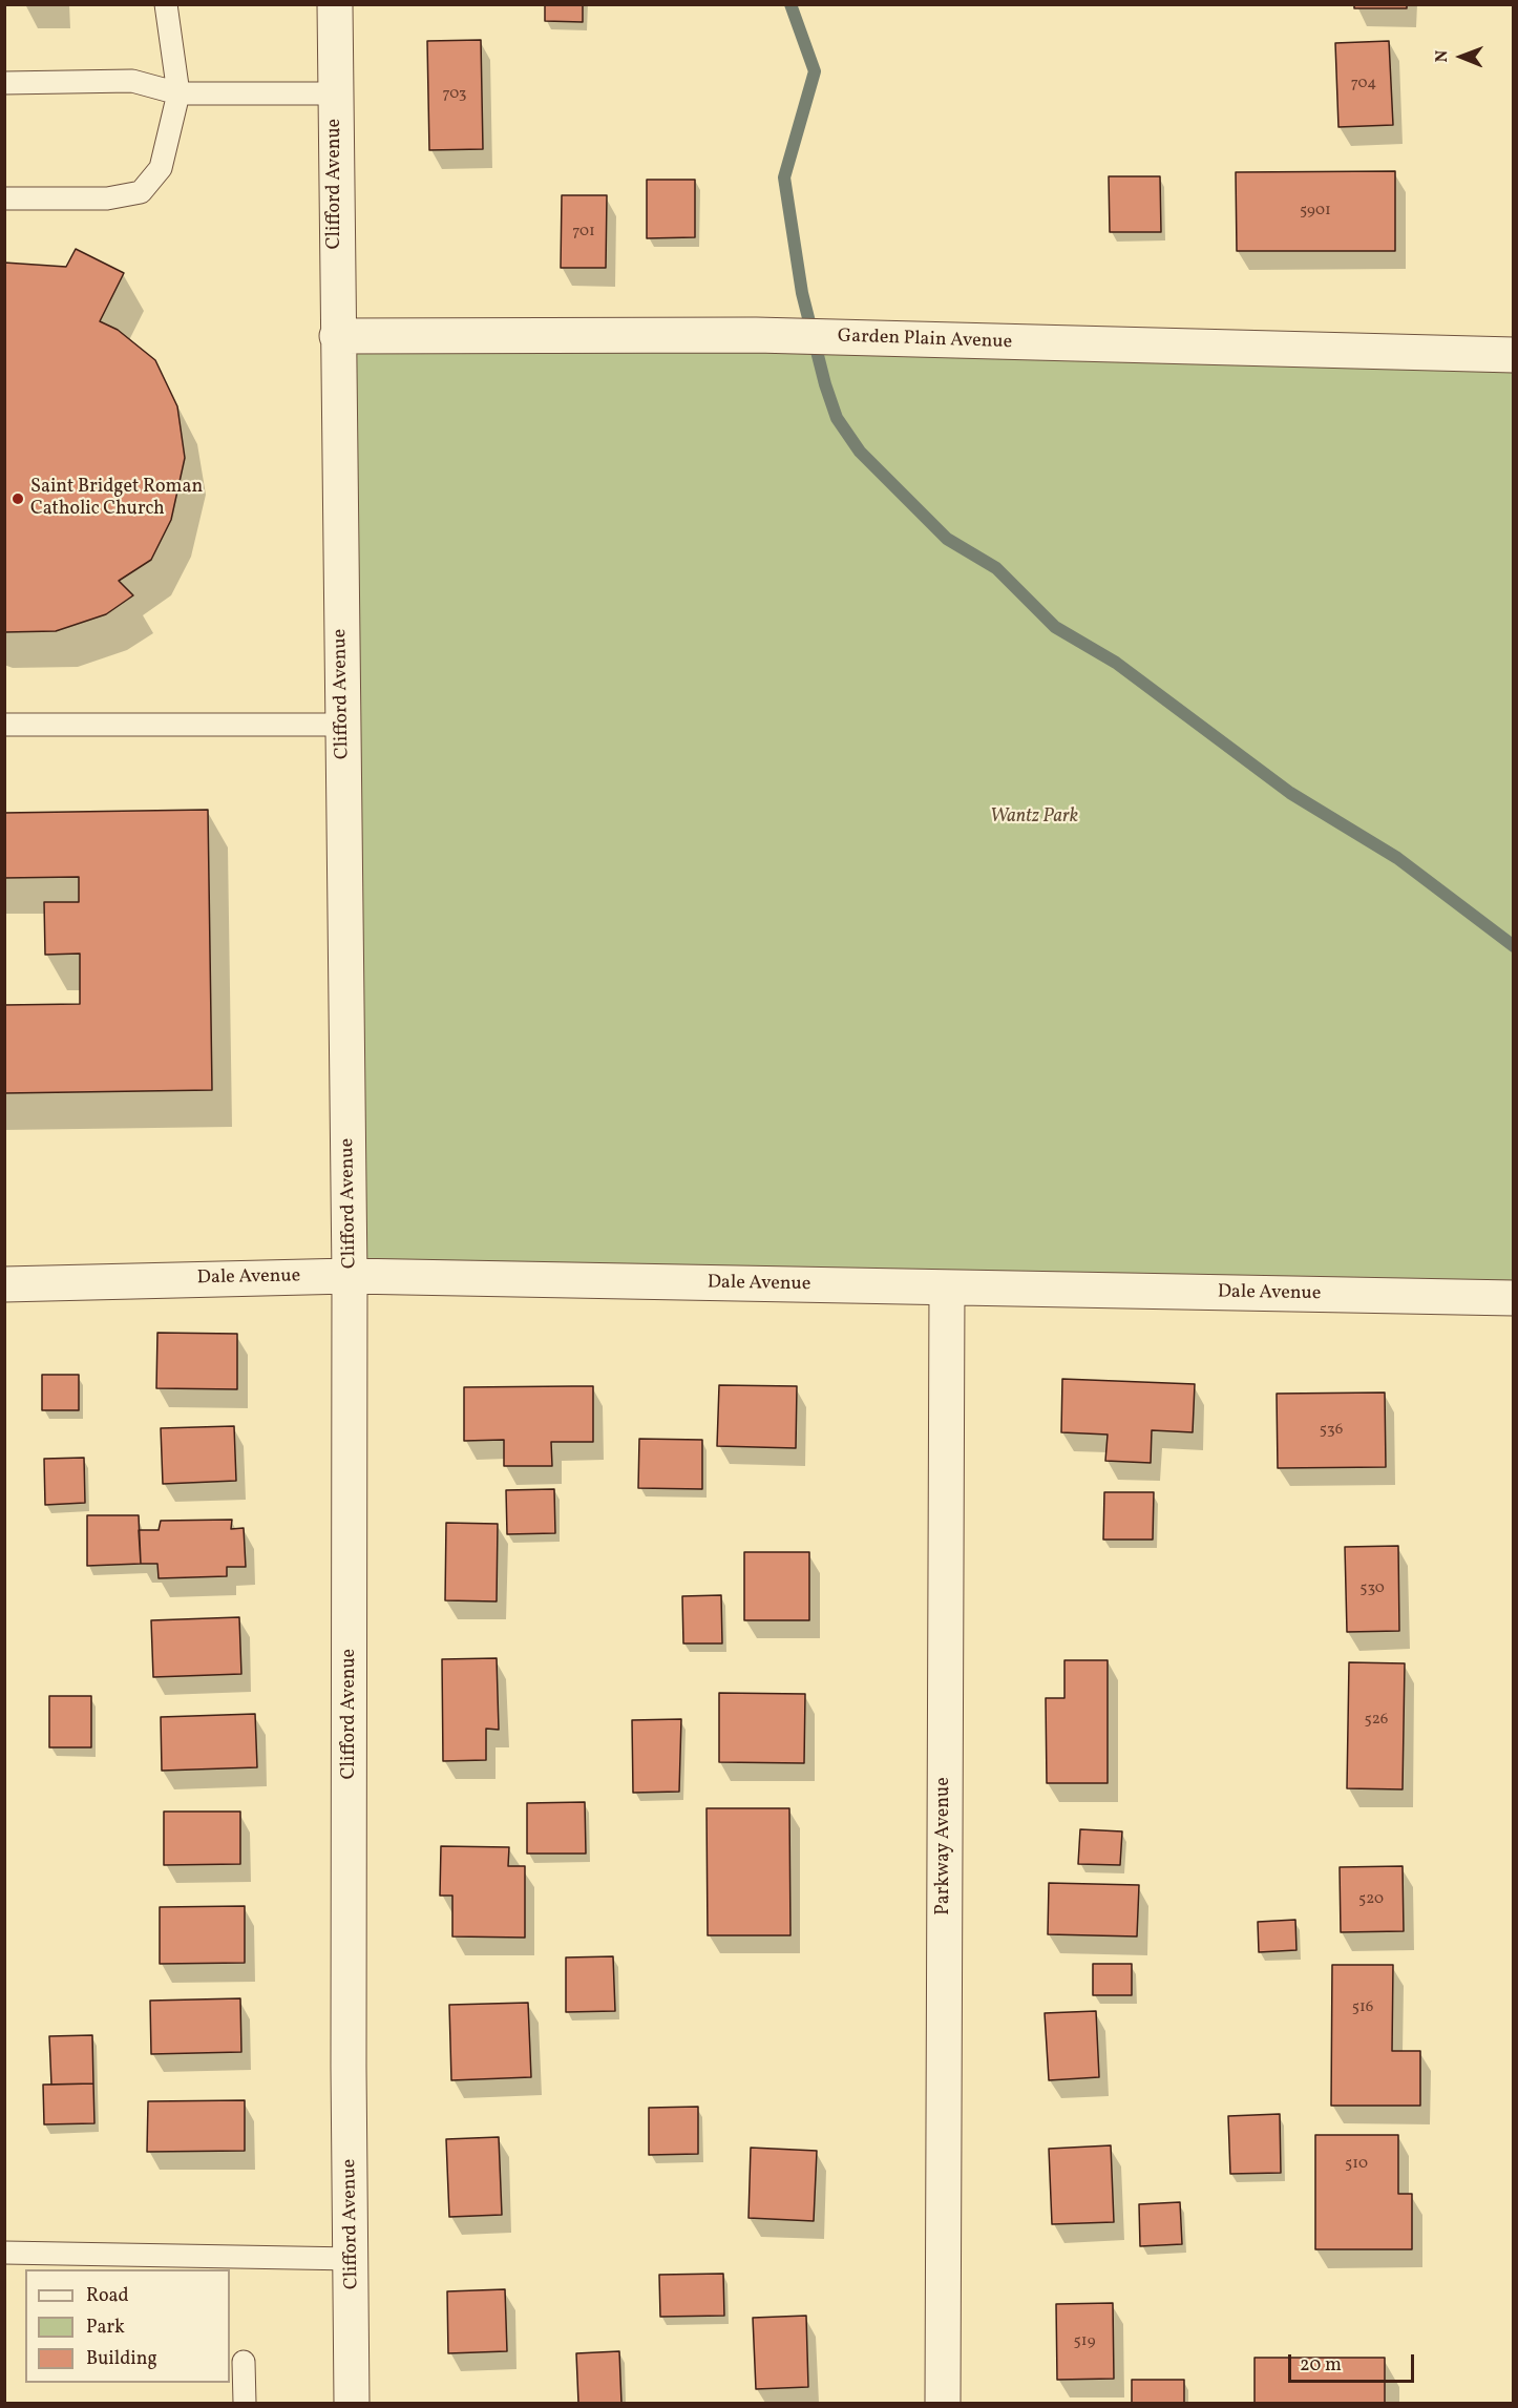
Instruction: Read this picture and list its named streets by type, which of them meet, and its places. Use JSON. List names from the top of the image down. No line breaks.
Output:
{"streets":{"street":["Clifford Avenue","Garden Plain Avenue","Dale Avenue","Parkway Avenue"]},"crossings":[["Clifford Avenue","Garden Plain Avenue"],["Clifford Avenue","Dale Avenue"],["Dale Avenue","Parkway Avenue"]],"parks":["Wantz Park"],"places":["Saint Bridget Roman Catholic Church"],"house_numbers":["704","703","5901","701","536","530","526","520","516","510","519"],"legend":["Road","Park","Building"],"scale_bar":"20 m","north":"left"}
